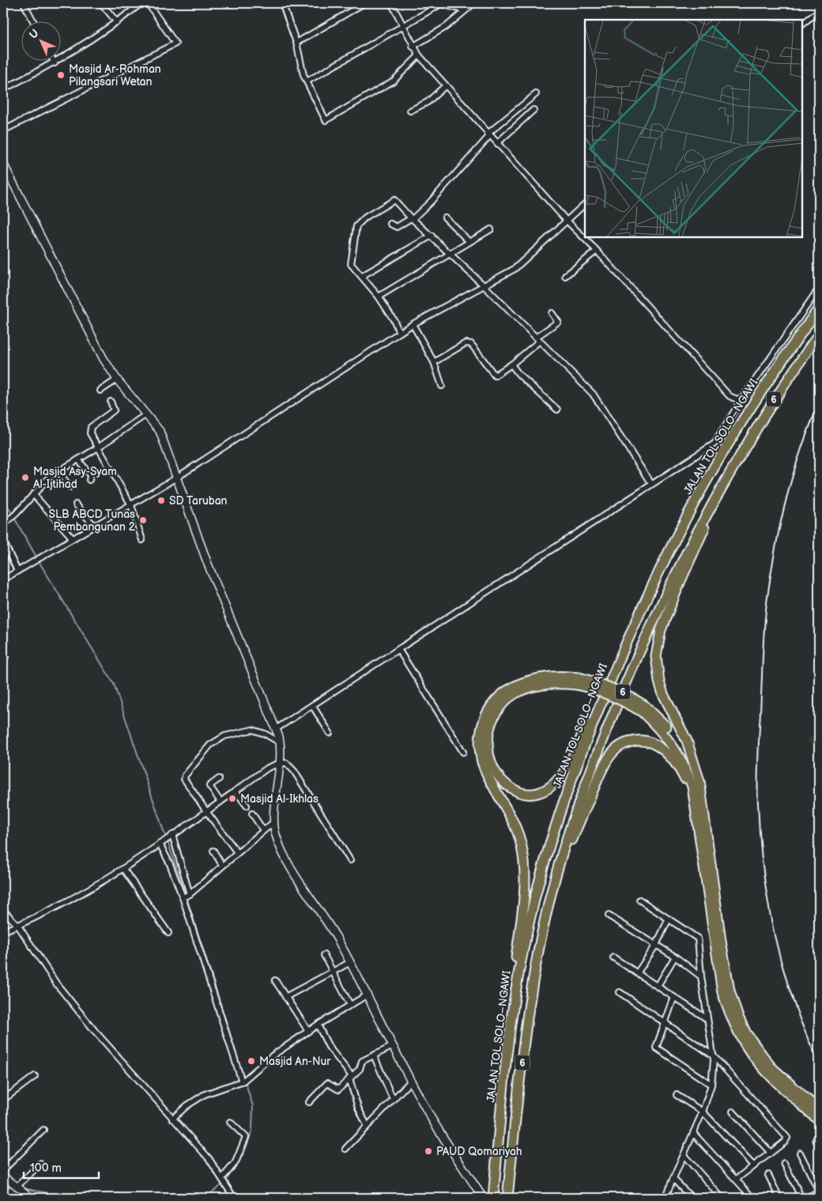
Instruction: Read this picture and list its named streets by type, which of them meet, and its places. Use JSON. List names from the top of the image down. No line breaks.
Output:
{"streets":{"highway":["6","JALAN TOL SOLO–NGAWI"]},"places":["Masjid Ar-Rohman Pilangsari Wetan","Masjid Asy-Syam Al-Ijtihad","SD Taruban","SLB ABCD Tunas Pembangunan 2","Masjid Al-Ikhlas","Masjid An-Nur","PAUD Qomariyah"],"scale_bar":"100 m","north":"top left"}
